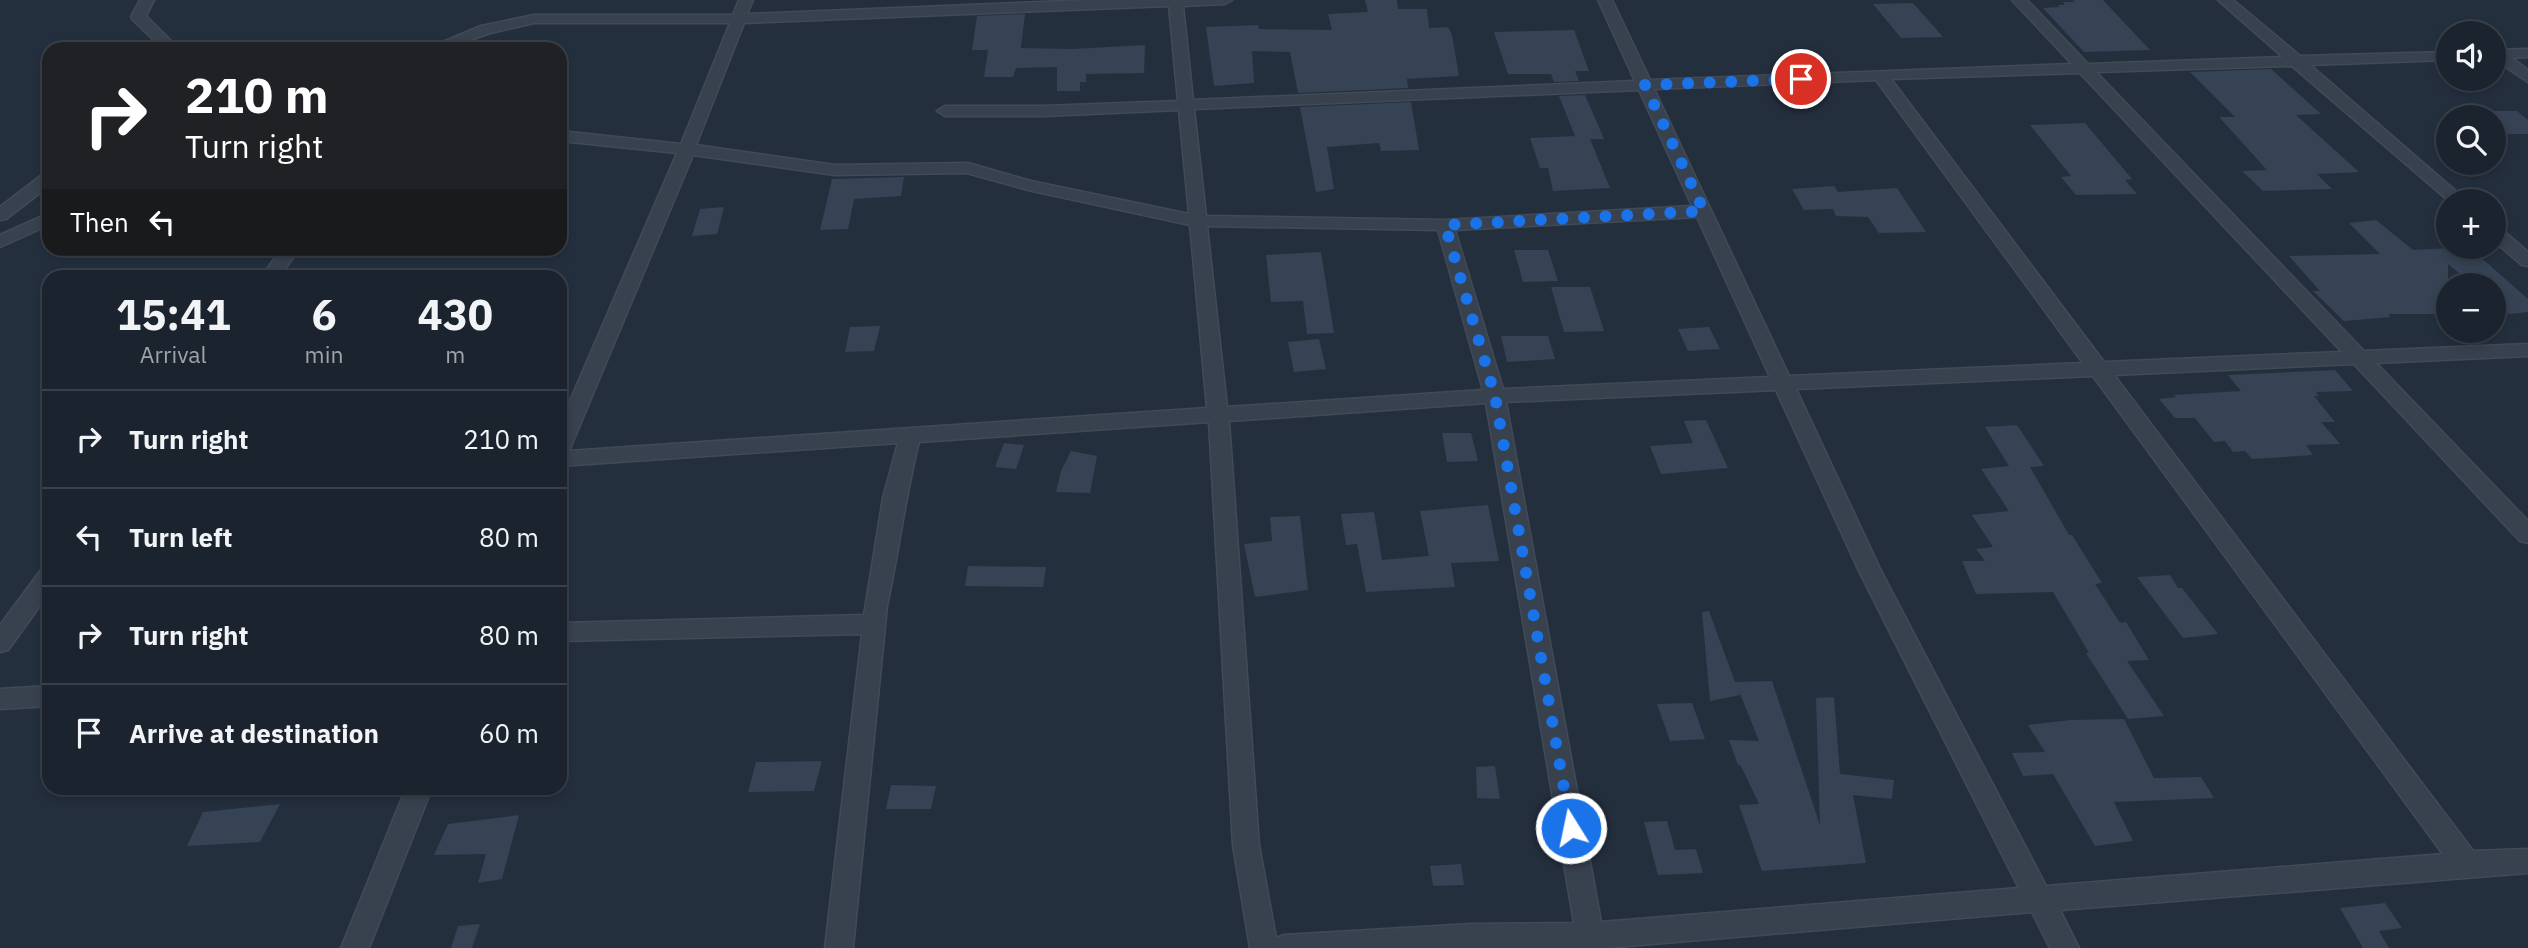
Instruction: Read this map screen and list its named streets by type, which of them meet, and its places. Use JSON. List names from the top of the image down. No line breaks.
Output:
{"page":{"map_buttons":["+","−"],"turn":["210 m","Turn right"],"then":"Then","eta":["15:41","Arrival","6","min","430","m"],"list":[{"name":"Turn right","value":"210 m"},{"name":"Turn left","value":"80 m"},{"name":"Turn right","value":"80 m"},{"name":"Arrive at destination","value":"60 m"}]}}
